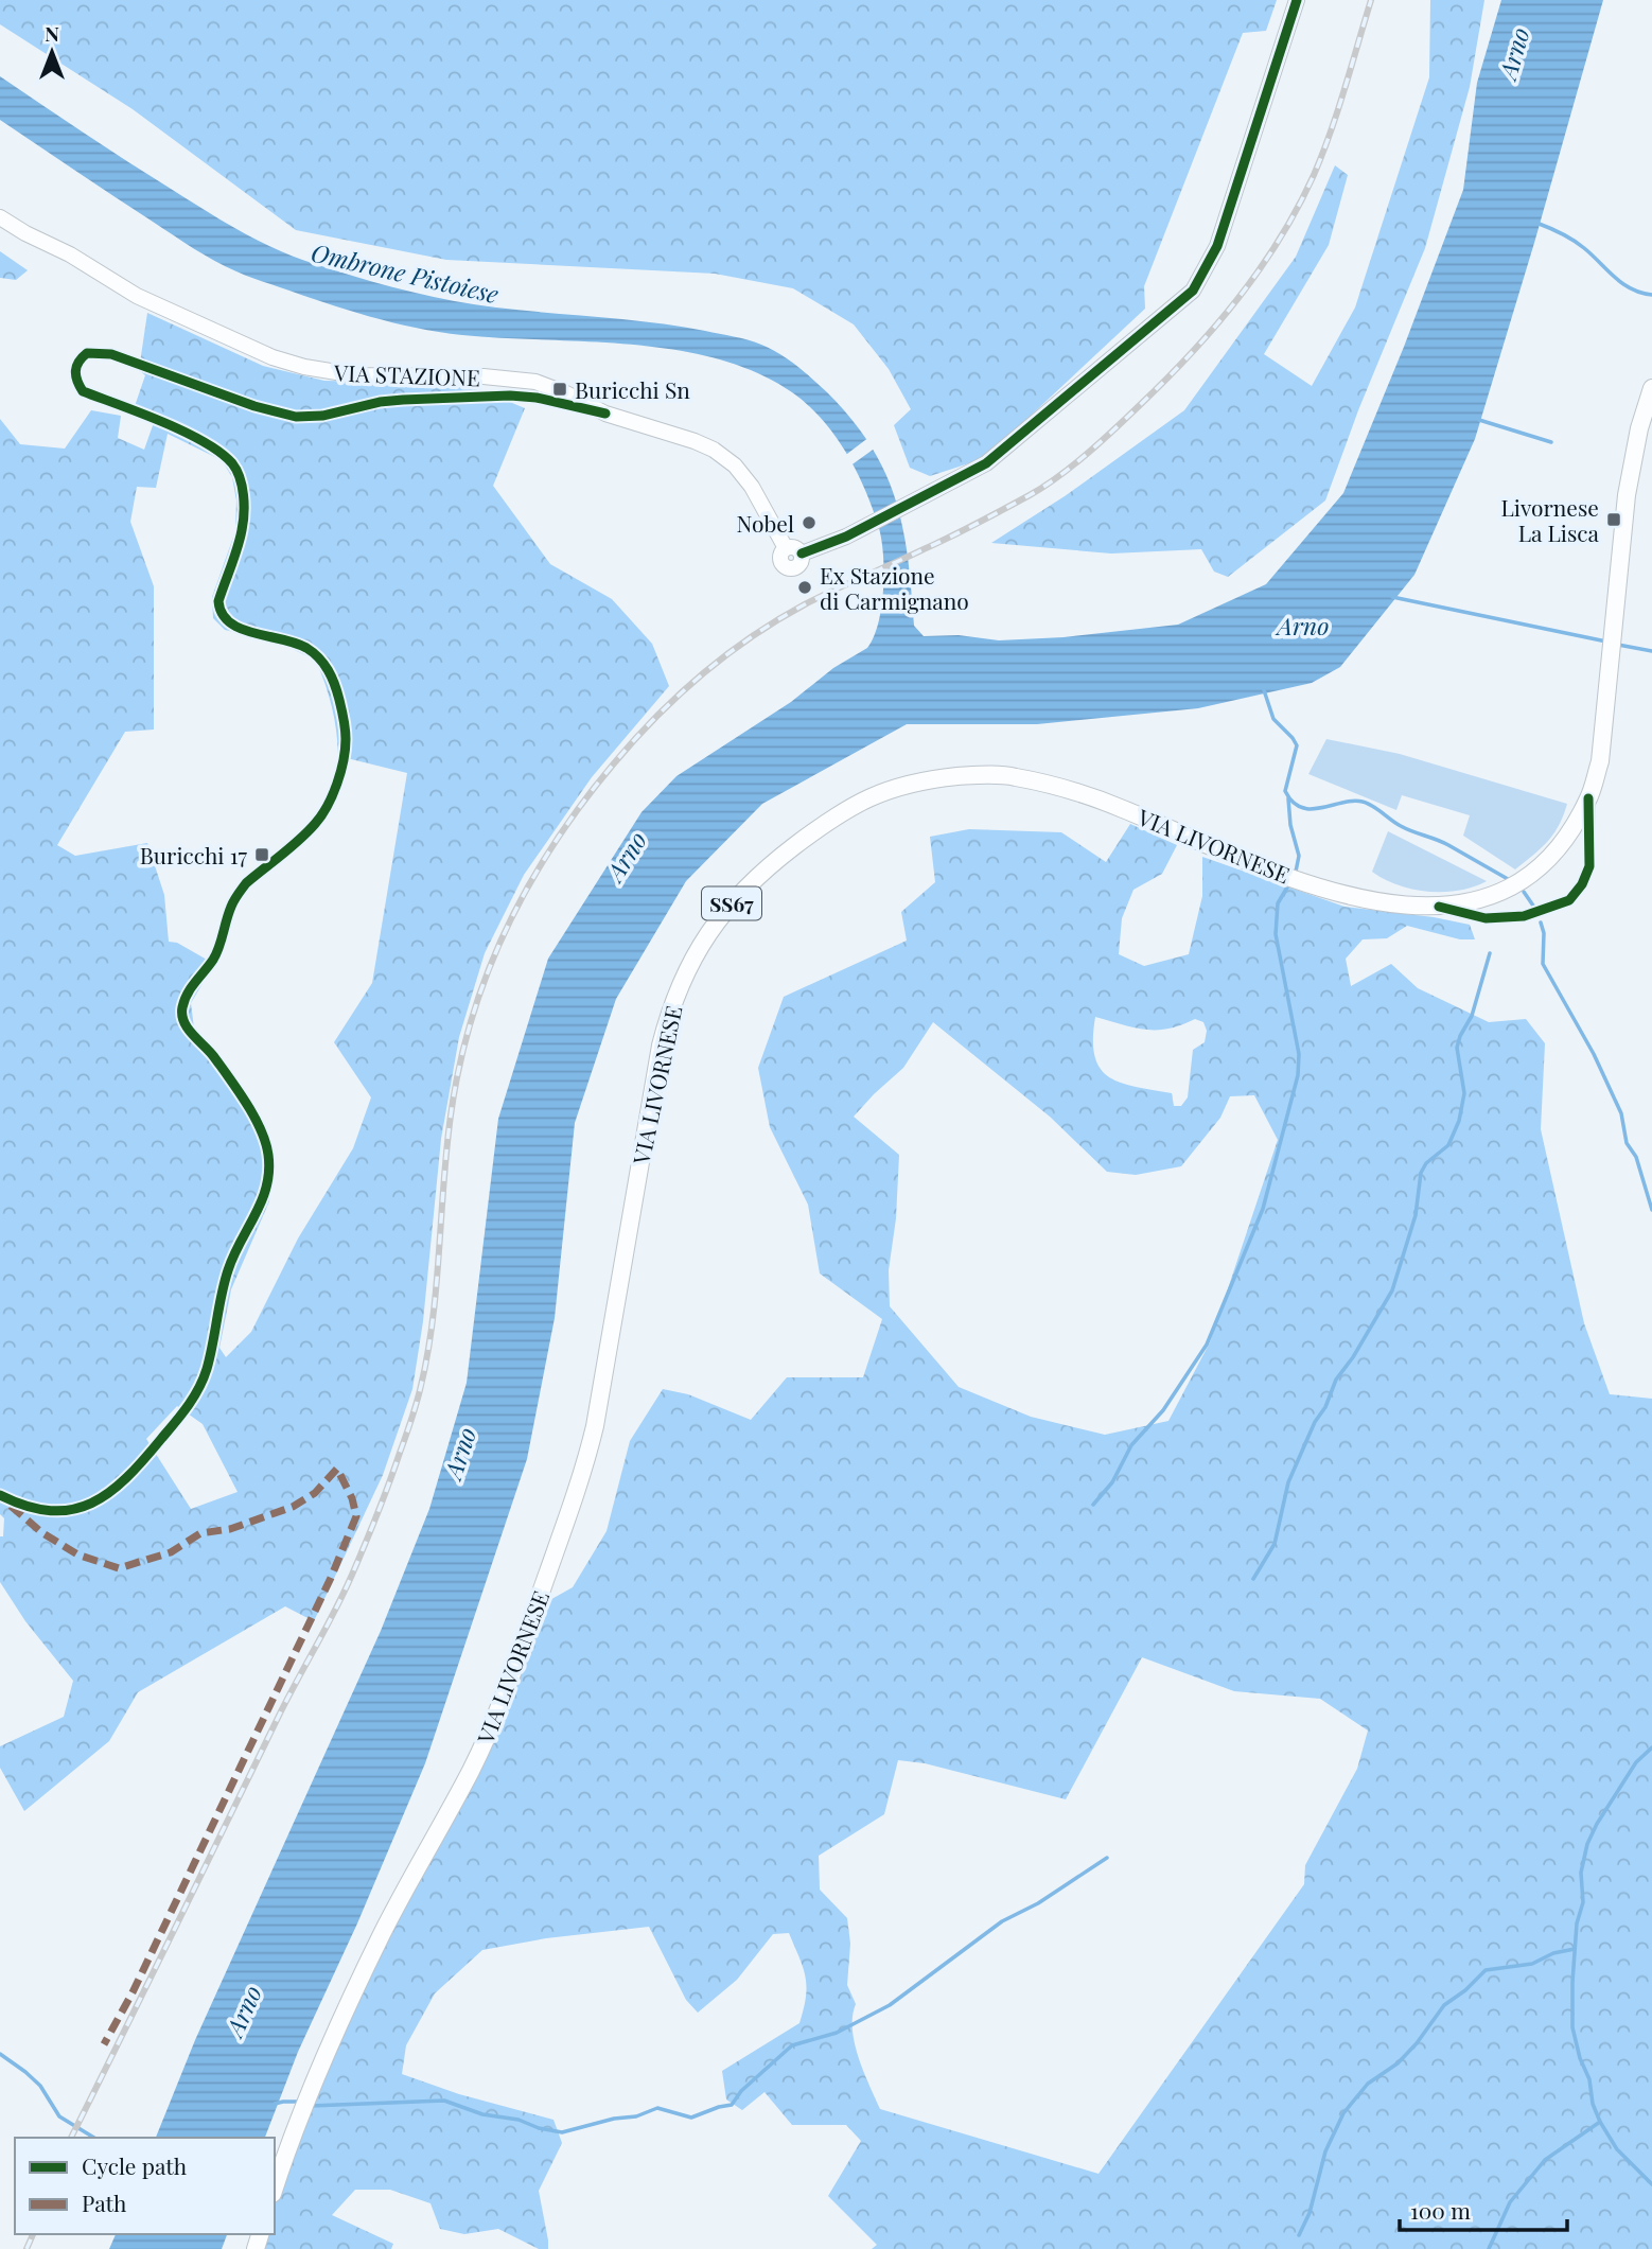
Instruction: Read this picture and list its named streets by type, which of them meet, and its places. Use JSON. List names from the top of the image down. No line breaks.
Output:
{"streets":{"main road":["VIA LIVORNESE","SS67"],"street":["VIA STAZIONE"]},"water":["Arno","Ombrone Pistoiese"],"places":{"transit":["Buricchi Sn","Livornese La Lisca","Buricchi 17"],"other":["Nobel","Ex Stazione di Carmignano"]},"legend":["Cycle path","Path"],"scale_bar":"100 m","north":"top"}
